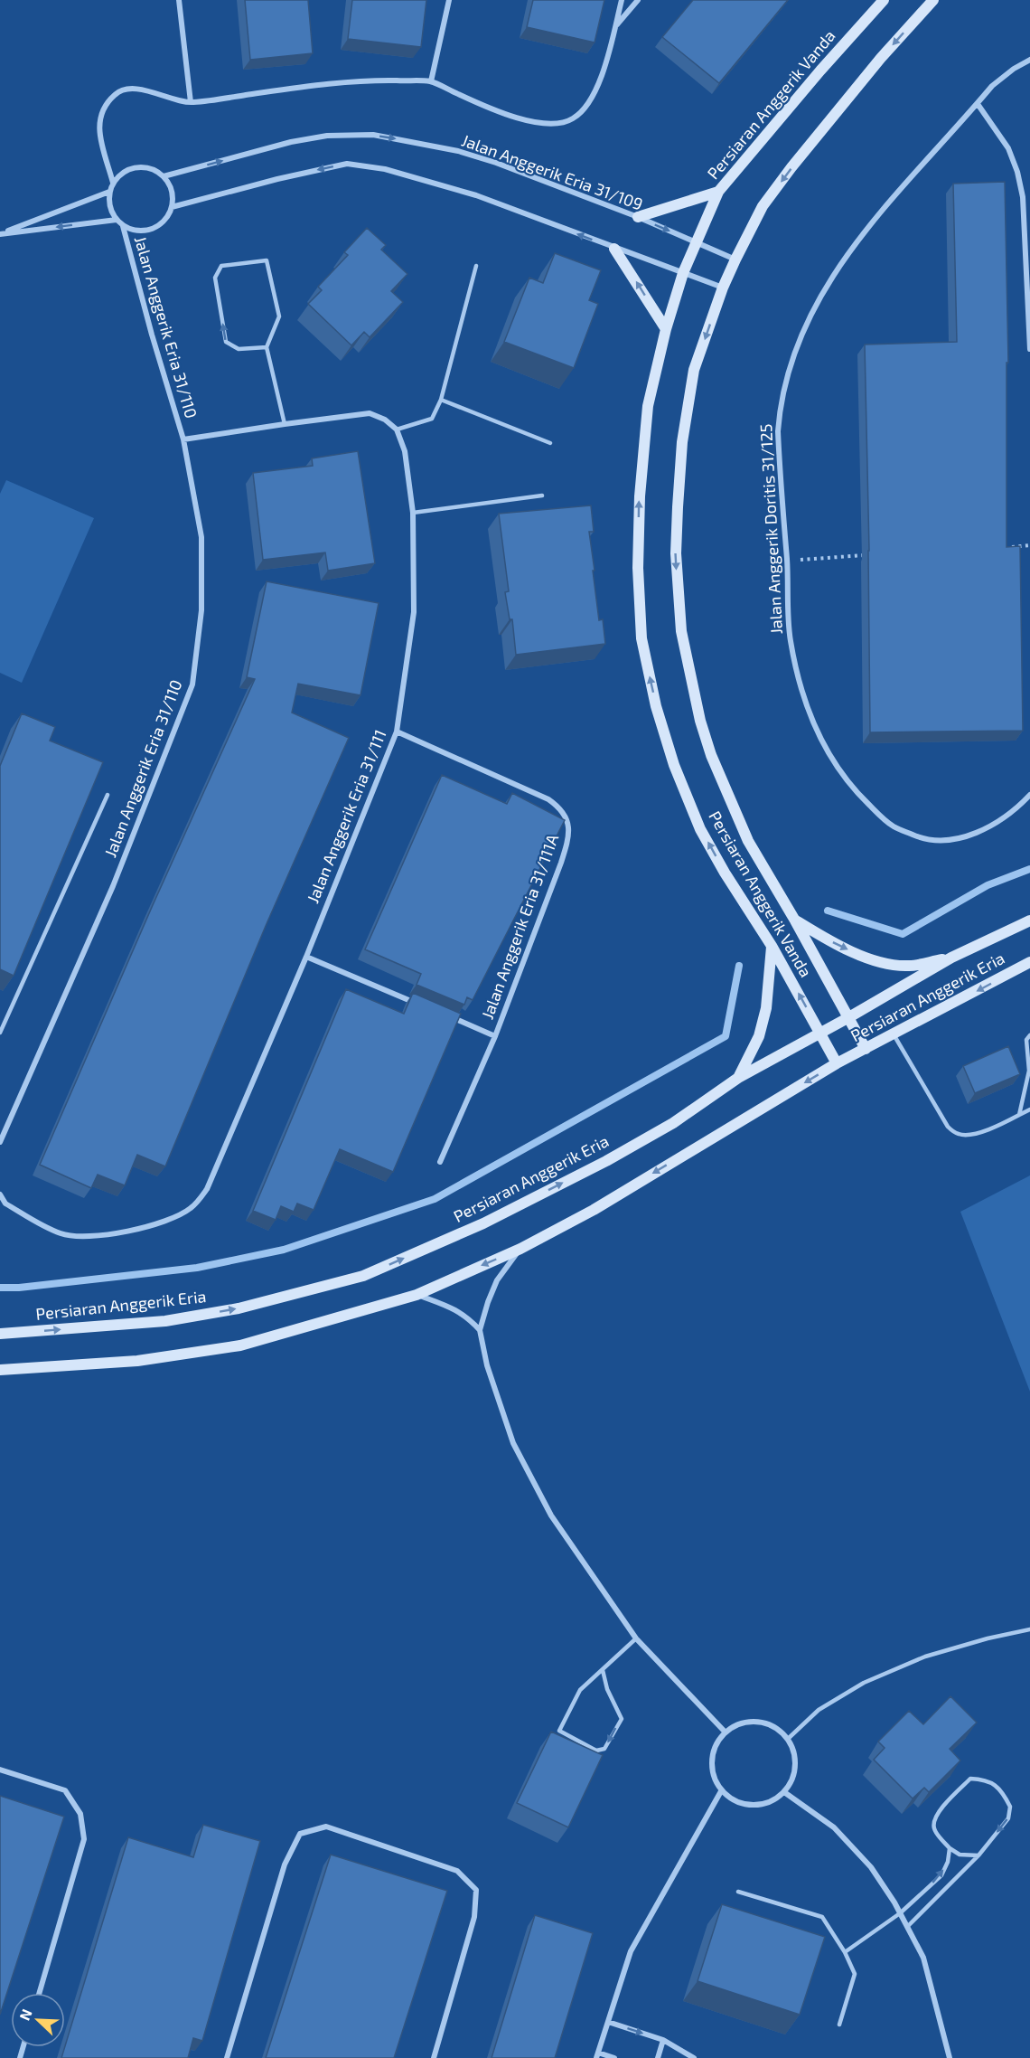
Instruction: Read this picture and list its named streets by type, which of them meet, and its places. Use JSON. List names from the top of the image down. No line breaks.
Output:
{"streets":{"main road":["Persiaran Anggerik Vanda","Persiaran Anggerik Eria"],"street":["Jalan Anggerik Eria 31/109","Jalan Anggerik Eria 31/110","Jalan Anggerik Doritis 31/125","Jalan Anggerik Eria 31/111","Jalan Anggerik Eria 31/111A"]},"crossings":[["Persiaran Anggerik Vanda","Jalan Anggerik Eria 31/109"],["Persiaran Anggerik Vanda","Persiaran Anggerik Eria"],["Jalan Anggerik Eria 31/109","Jalan Anggerik Eria 31/110"],["Jalan Anggerik Eria 31/111","Jalan Anggerik Eria 31/111A"]],"north":"top left"}
